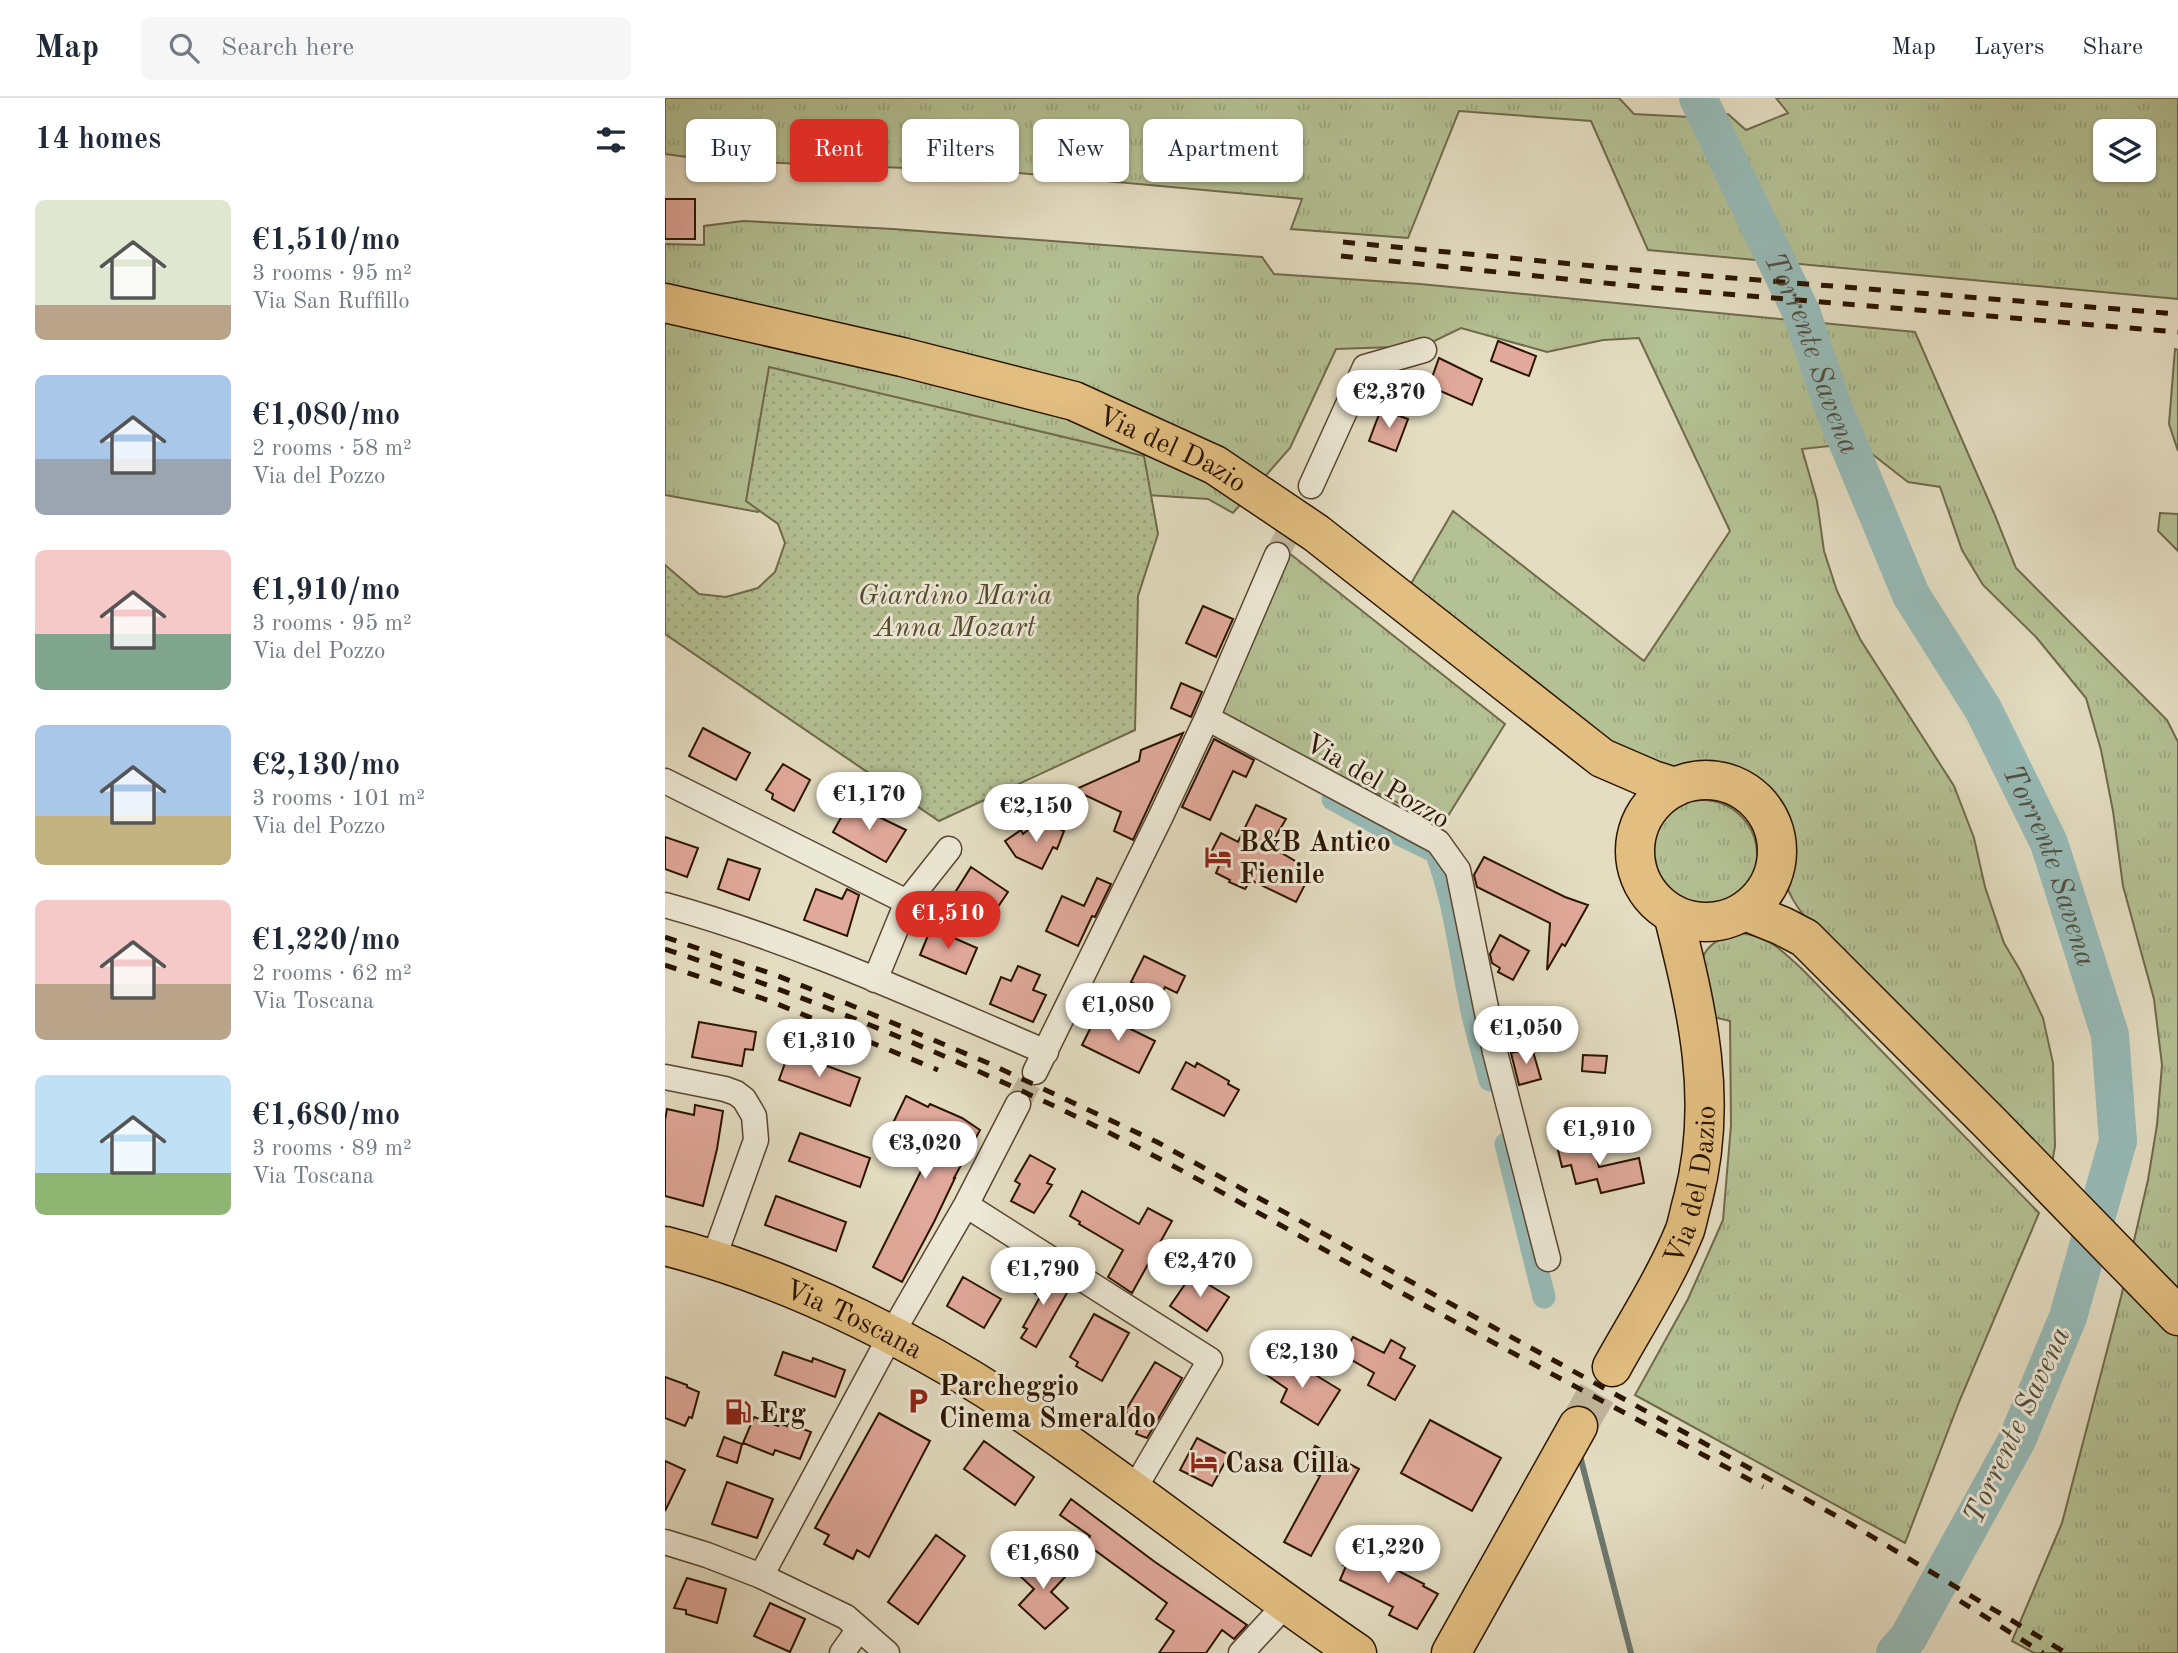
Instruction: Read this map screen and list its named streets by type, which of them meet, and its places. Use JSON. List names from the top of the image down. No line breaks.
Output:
{"streets":{"main road":["Via del Dazio","Via Toscana"],"street":["Via del Pozzo"]},"water":["Torrente Savena"],"parks":["Giardino Maria Anna Mozart"],"places":{"hotel":["B&B Antico Fienile","Casa Cilla"],"parking":["Parcheggio Cinema Smeraldo"],"fuel station":["Erg"]},"page":{"header":"Map","search":"Search here","nav":["Map","Layers","Share"],"heading":"14 homes","chip":["Buy","Rent","Filters","New","Apartment"],"list":[{"name":"€1,510/mo","note":"3 rooms · 95 m² · Via San Ruffillo"},{"name":"€1,080/mo","note":"2 rooms · 58 m² · Via del Pozzo"},{"name":"€1,910/mo","note":"3 rooms · 95 m² · Via del Pozzo"},{"name":"€2,130/mo","note":"3 rooms · 101 m² · Via del Pozzo"},{"name":"€1,220/mo","note":"2 rooms · 62 m² · Via Toscana"},{"name":"€1,680/mo","note":"3 rooms · 89 m² · Via Toscana"}],"price":["€2,370","€1,170","€2,150","€1,510","€1,080","€1,050","€1,310","€1,910","€3,020","€2,470","€1,790","€2,130","€1,220","€1,680"]}}
